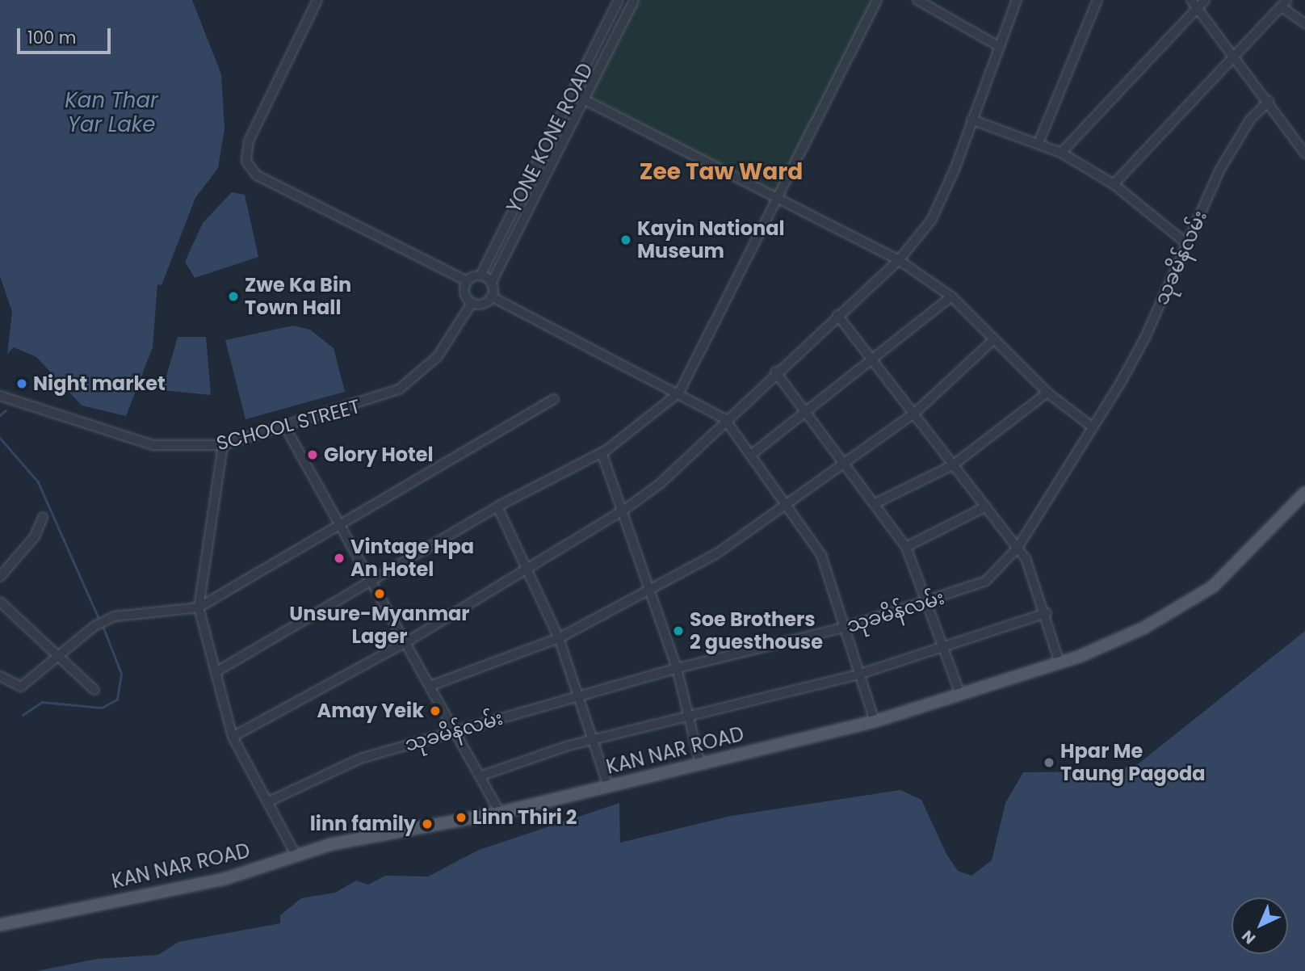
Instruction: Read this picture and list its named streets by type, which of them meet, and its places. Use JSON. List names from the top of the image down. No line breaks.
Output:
{"streets":{"main road":["KAN NAR ROAD"],"street":["YONE KONE ROAD","သုခမိန်လမ်း","SCHOOL STREET"]},"crossings":[["YONE KONE ROAD","SCHOOL STREET"]],"districts":["Zee Taw Ward"],"water":["Kan Thar Yar Lake"],"places":["Kayin National Museum","Zwe Ka Bin Town Hall","Night market","Glory Hotel","Vintage Hpa An Hotel","Unsure-Myanmar Lager","Soe Brothers 2 guesthouse","Amay Yeik","Hpar Me Taung Pagoda","Linn Thiri 2","linn family"],"scale_bar":"100 m","north":"bottom left"}
